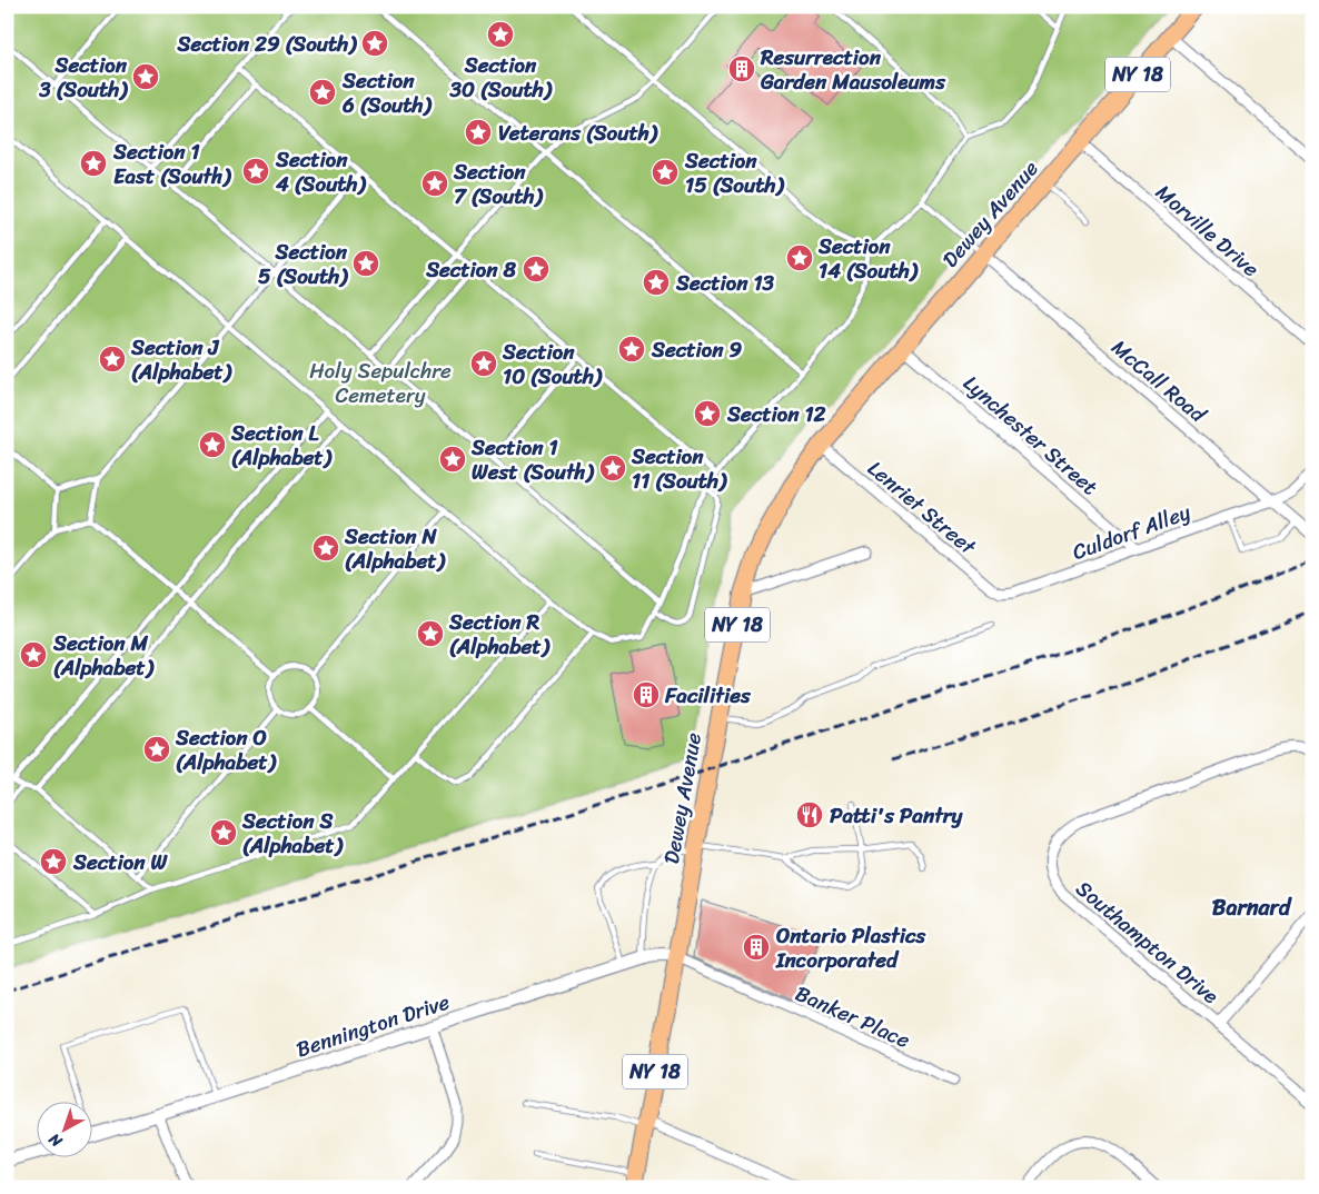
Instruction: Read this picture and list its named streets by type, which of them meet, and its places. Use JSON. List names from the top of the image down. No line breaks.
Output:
{"streets":{"main road":["NY 18","Dewey Avenue"],"street":["Morville Drive","McCall Road","Lynchester Street","Lenriet Street","Culdorf Alley","Southampton Drive","Banker Place","Bennington Drive"]},"crossings":[["Dewey Avenue","Morville Drive"],["Dewey Avenue","McCall Road"],["Dewey Avenue","Lynchester Street"],["Dewey Avenue","Lenriet Street"],["Dewey Avenue","Banker Place"],["Dewey Avenue","Bennington Drive"],["McCall Road","Culdorf Alley"],["Lynchester Street","Culdorf Alley"],["Lenriet Street","Culdorf Alley"],["Banker Place","Bennington Drive"]],"districts":["Barnard"],"parks":["Holy Sepulchre Cemetery"],"places":{"place":["Section 30 (South)","Section 29 (South)","Section 3 (South)","Section 6 (South)","Veterans (South)","Section 1 East (South)","Section 4 (South)","Section 15 (South)","Section 7 (South)","Section 14 (South)","Section 5 (South)","Section 8","Section 13","Section 9","Section J (Alphabet)","Section 10 (South)","Section 12","Section L (Alphabet)","Section 1 West (South)","Section 11 (South)","Section N (Alphabet)","Section R (Alphabet)","Section M (Alphabet)","Section O (Alphabet)","Section S (Alphabet)","Section W"],"building":["Resurrection Garden Mausoleums","Facilities","Ontario Plastics Incorporated"],"restaurant":["Patti's Pantry"]},"north":"bottom left"}
